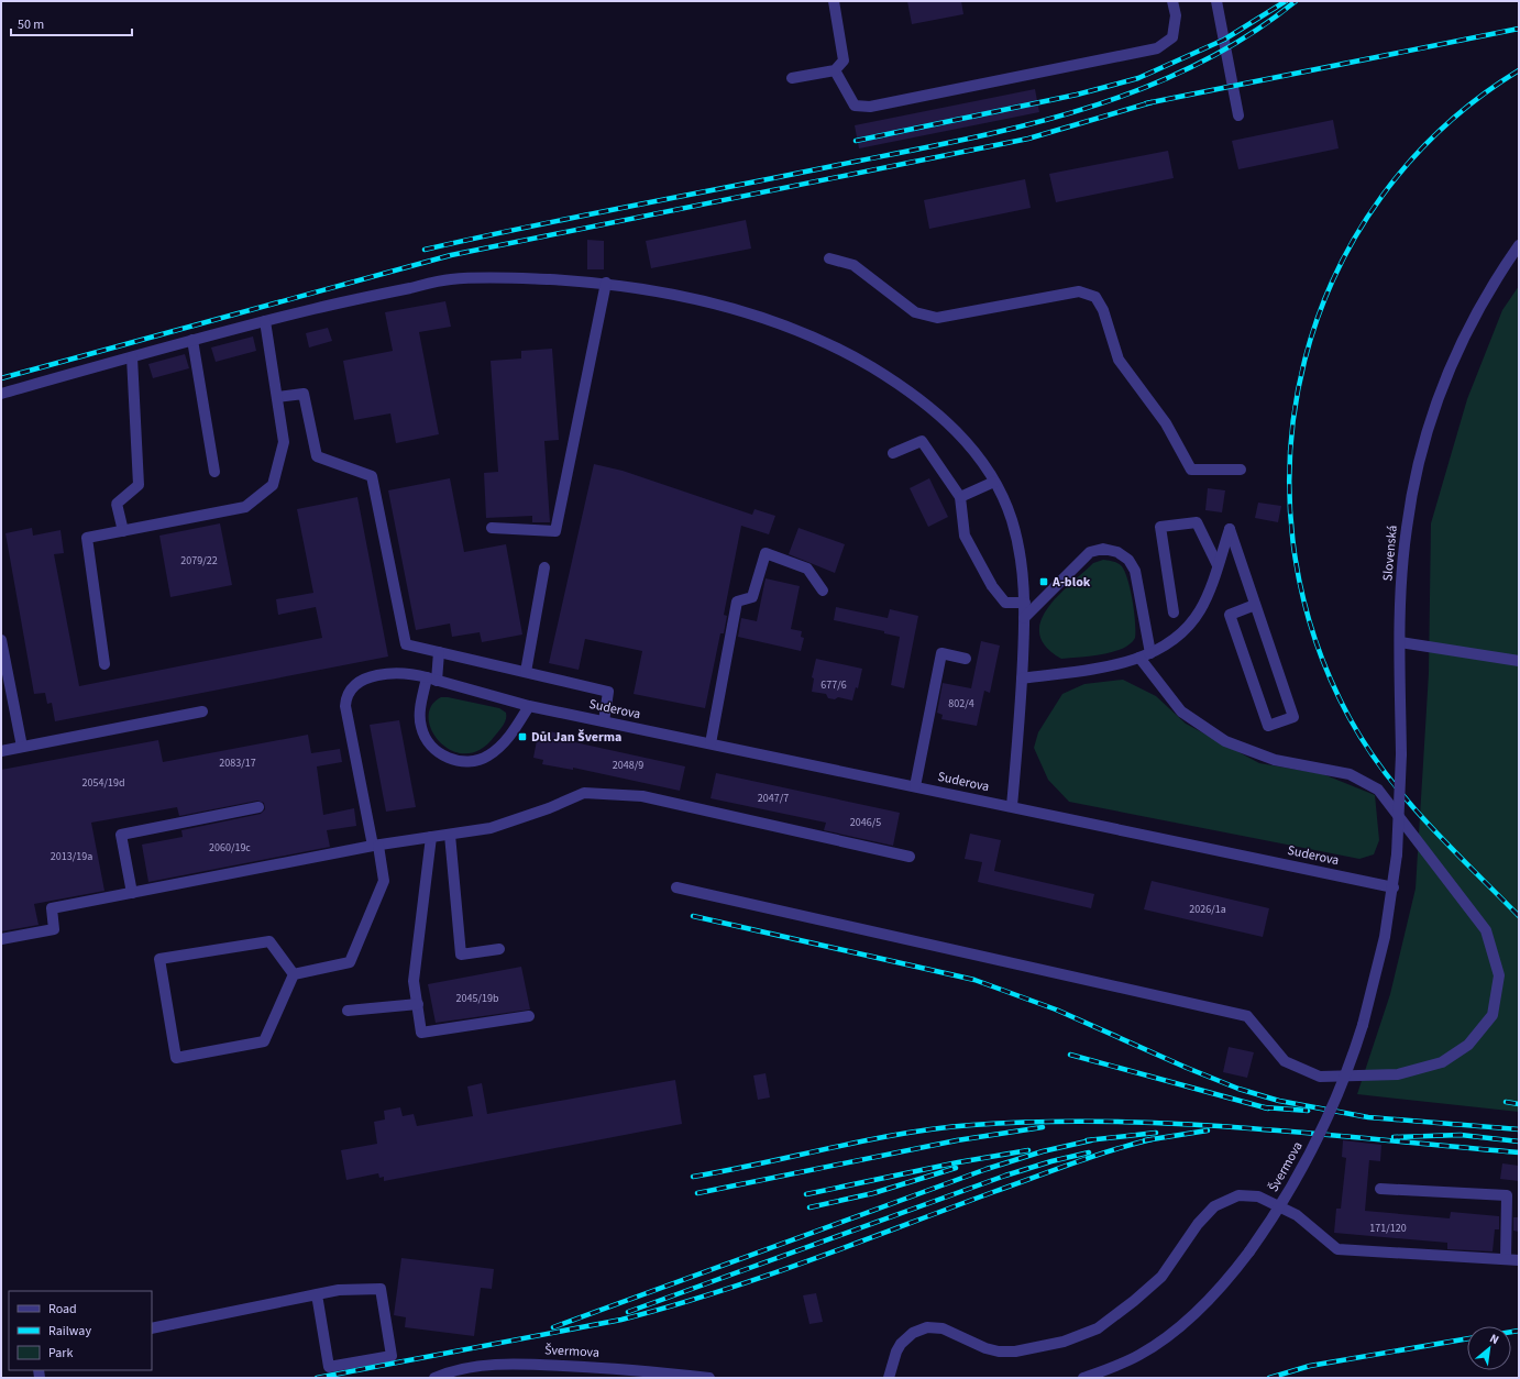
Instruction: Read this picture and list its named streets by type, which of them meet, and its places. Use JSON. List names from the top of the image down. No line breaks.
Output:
{"streets":{"street":["Slovenská","Suderova","Švermova"]},"crossings":[["Slovenská","Suderova"],["Slovenská","Švermova"],["Suderova","Švermova"]],"places":{"transit":["A-blok","Důl Jan Šverma"]},"house_numbers":["2079/22","677/6","802/4","2083/17","2048/9","2054/19d","2047/7","2046/5","2060/19c","2013/19a","2026/1a","2045/19b","171/120"],"legend":["Road","Railway","Park"],"scale_bar":"50 m","north":"top right"}
